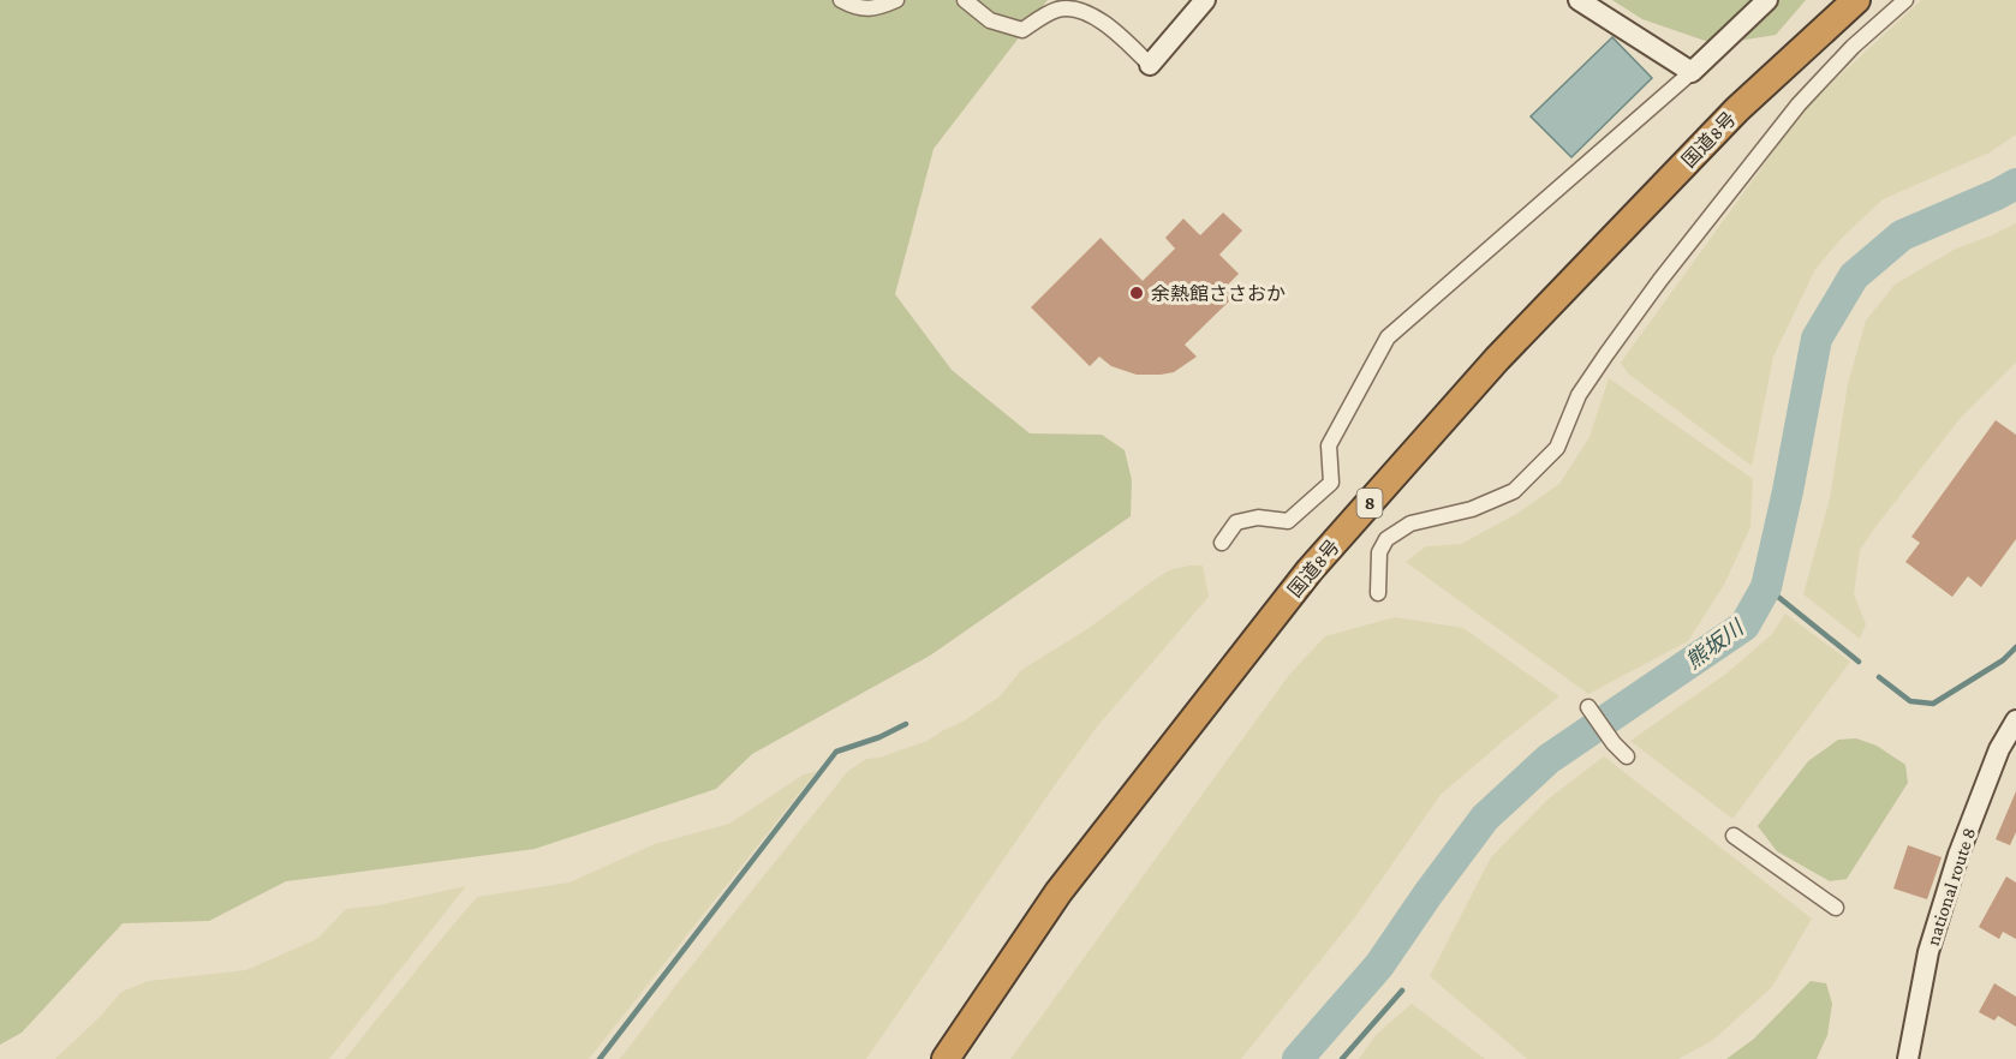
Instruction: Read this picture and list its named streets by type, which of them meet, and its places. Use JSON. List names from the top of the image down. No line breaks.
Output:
{"streets":{"highway":["国道8号","8"],"main road":["national route 8"]},"water":["熊坂川"],"places":["余熱館ささおか"]}
